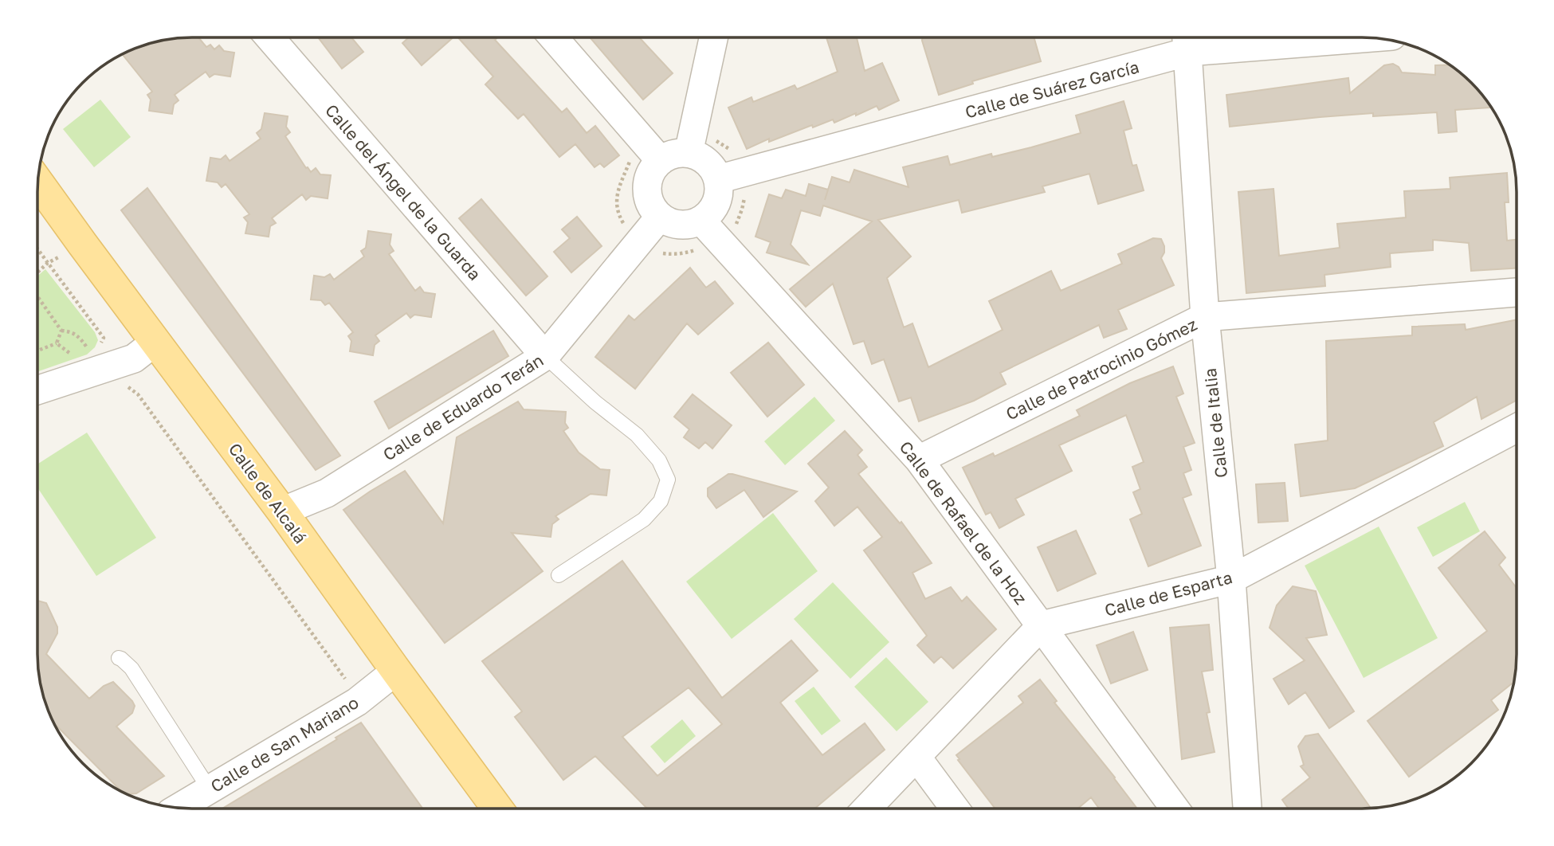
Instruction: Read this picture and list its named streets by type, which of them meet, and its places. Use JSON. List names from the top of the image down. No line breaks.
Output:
{"streets":{"main road":["Calle de Alcalá"],"street":["Calle de Suárez García","Calle del Ángel de la Guarda","Calle de Patrocinio Gómez","Calle de Eduardo Terán","Calle de Italia","Calle de Rafael de la Hoz","Calle de Esparta","Calle de San Mariano"]},"crossings":[["Calle de Suárez García","Calle de Eduardo Terán"],["Calle de Suárez García","Calle de Italia"],["Calle de Suárez García","Calle de Rafael de la Hoz"],["Calle del Ángel de la Guarda","Calle de Eduardo Terán"],["Calle de Patrocinio Gómez","Calle de Italia"],["Calle de Patrocinio Gómez","Calle de Rafael de la Hoz"],["Calle de Eduardo Terán","Calle de Alcalá"],["Calle de Eduardo Terán","Calle de Rafael de la Hoz"],["Calle de Italia","Calle de Esparta"],["Calle de Alcalá","Calle de San Mariano"],["Calle de Rafael de la Hoz","Calle de Esparta"]]}
